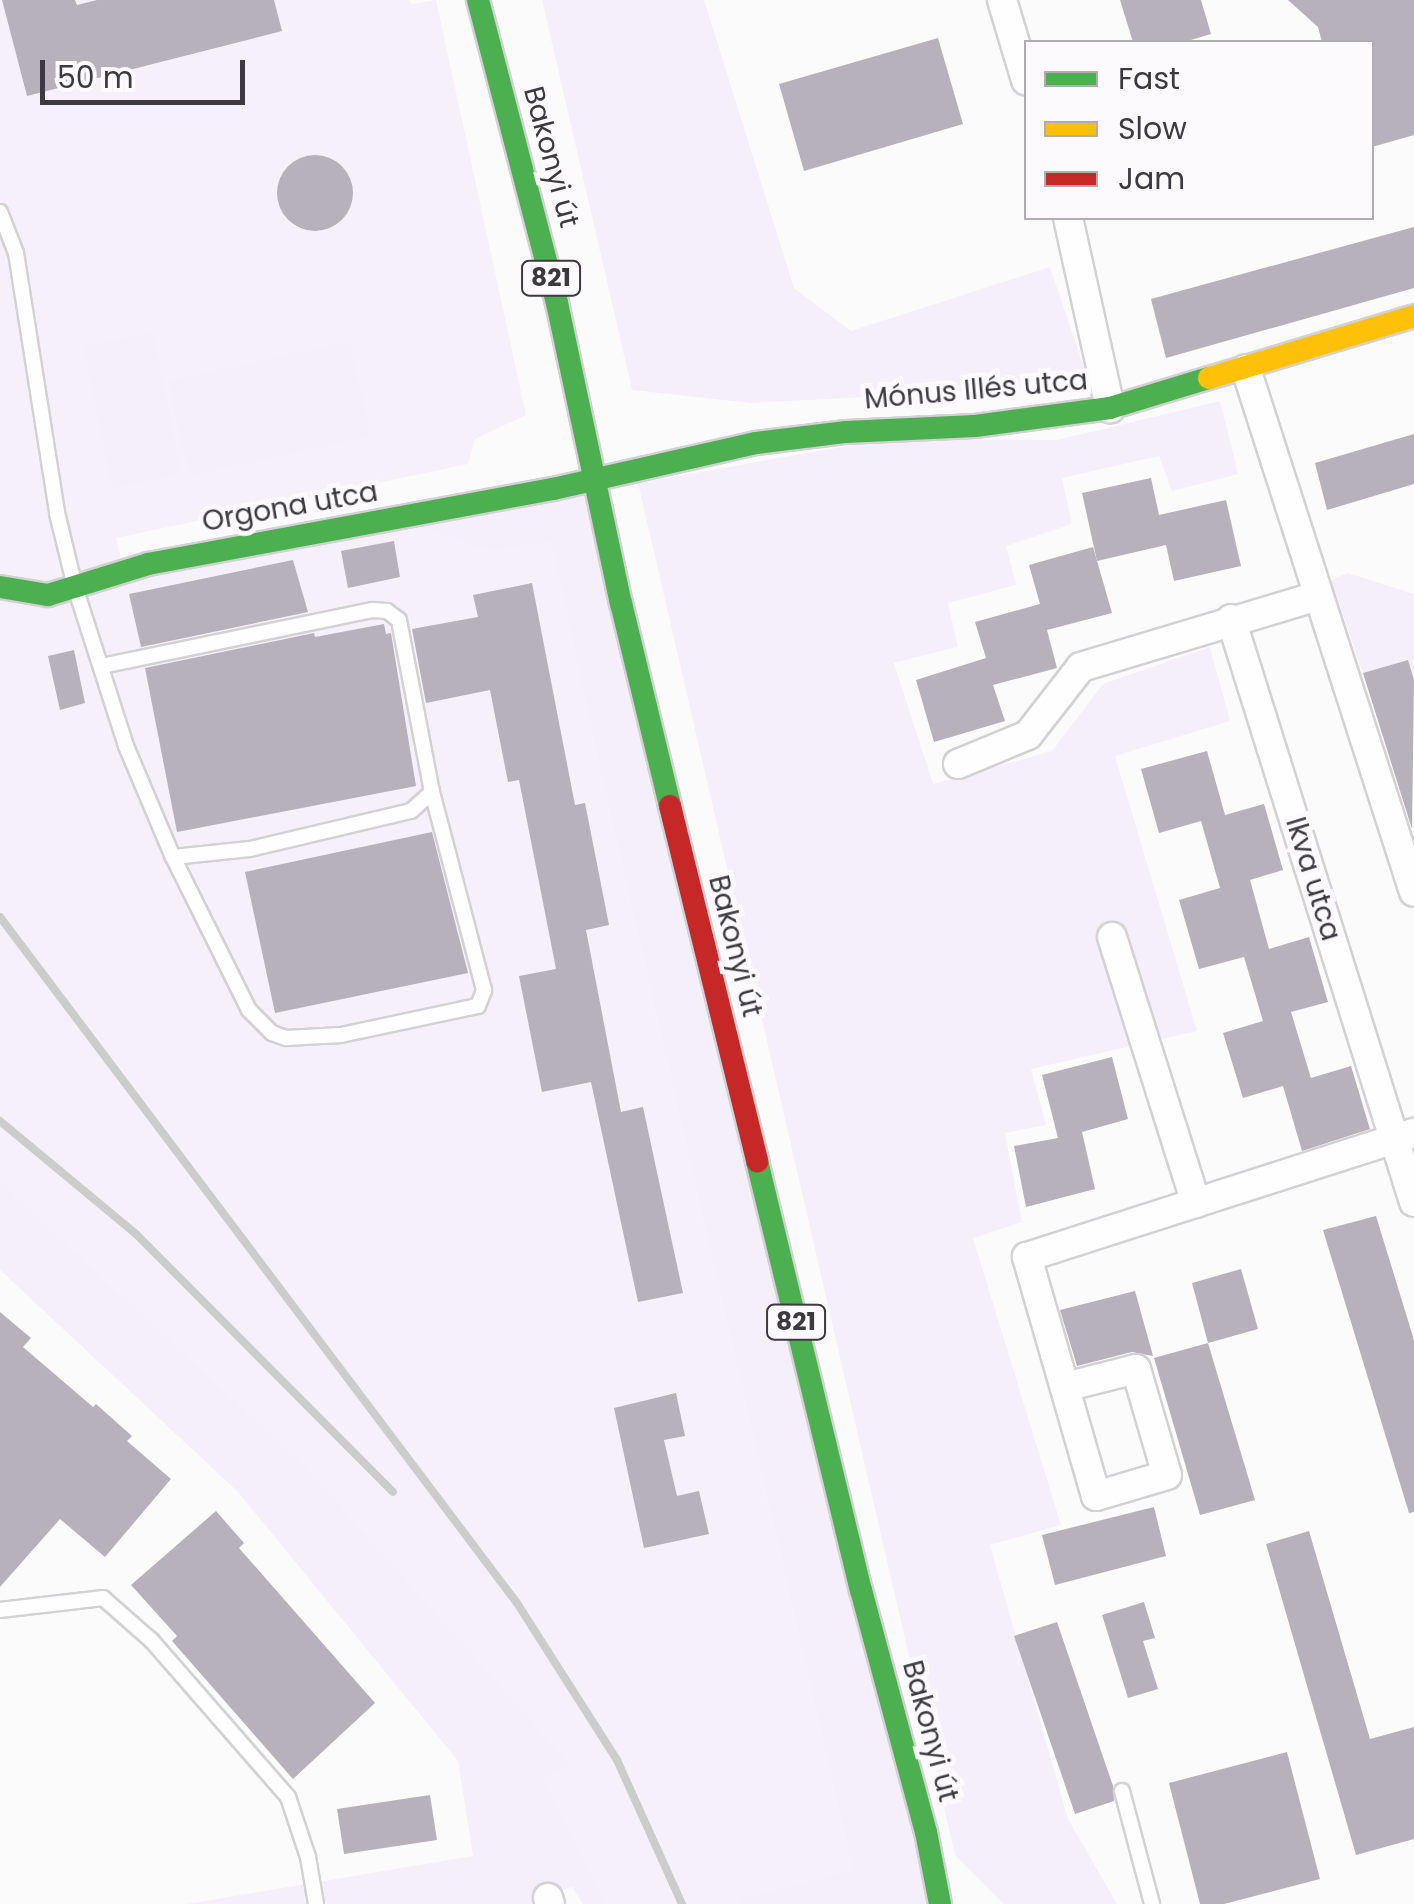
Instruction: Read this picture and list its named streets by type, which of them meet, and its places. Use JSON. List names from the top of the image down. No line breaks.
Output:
{"streets":{"main road":["Bakonyi út","821","Mónus Illés utca","Orgona utca"],"street":["Ikva utca"]},"crossings":[["Bakonyi út","Mónus Illés utca"],["Bakonyi út","Orgona utca"],["Mónus Illés utca","Orgona utca"]],"legend":["Fast","Slow","Jam"],"scale_bar":"50 m"}
